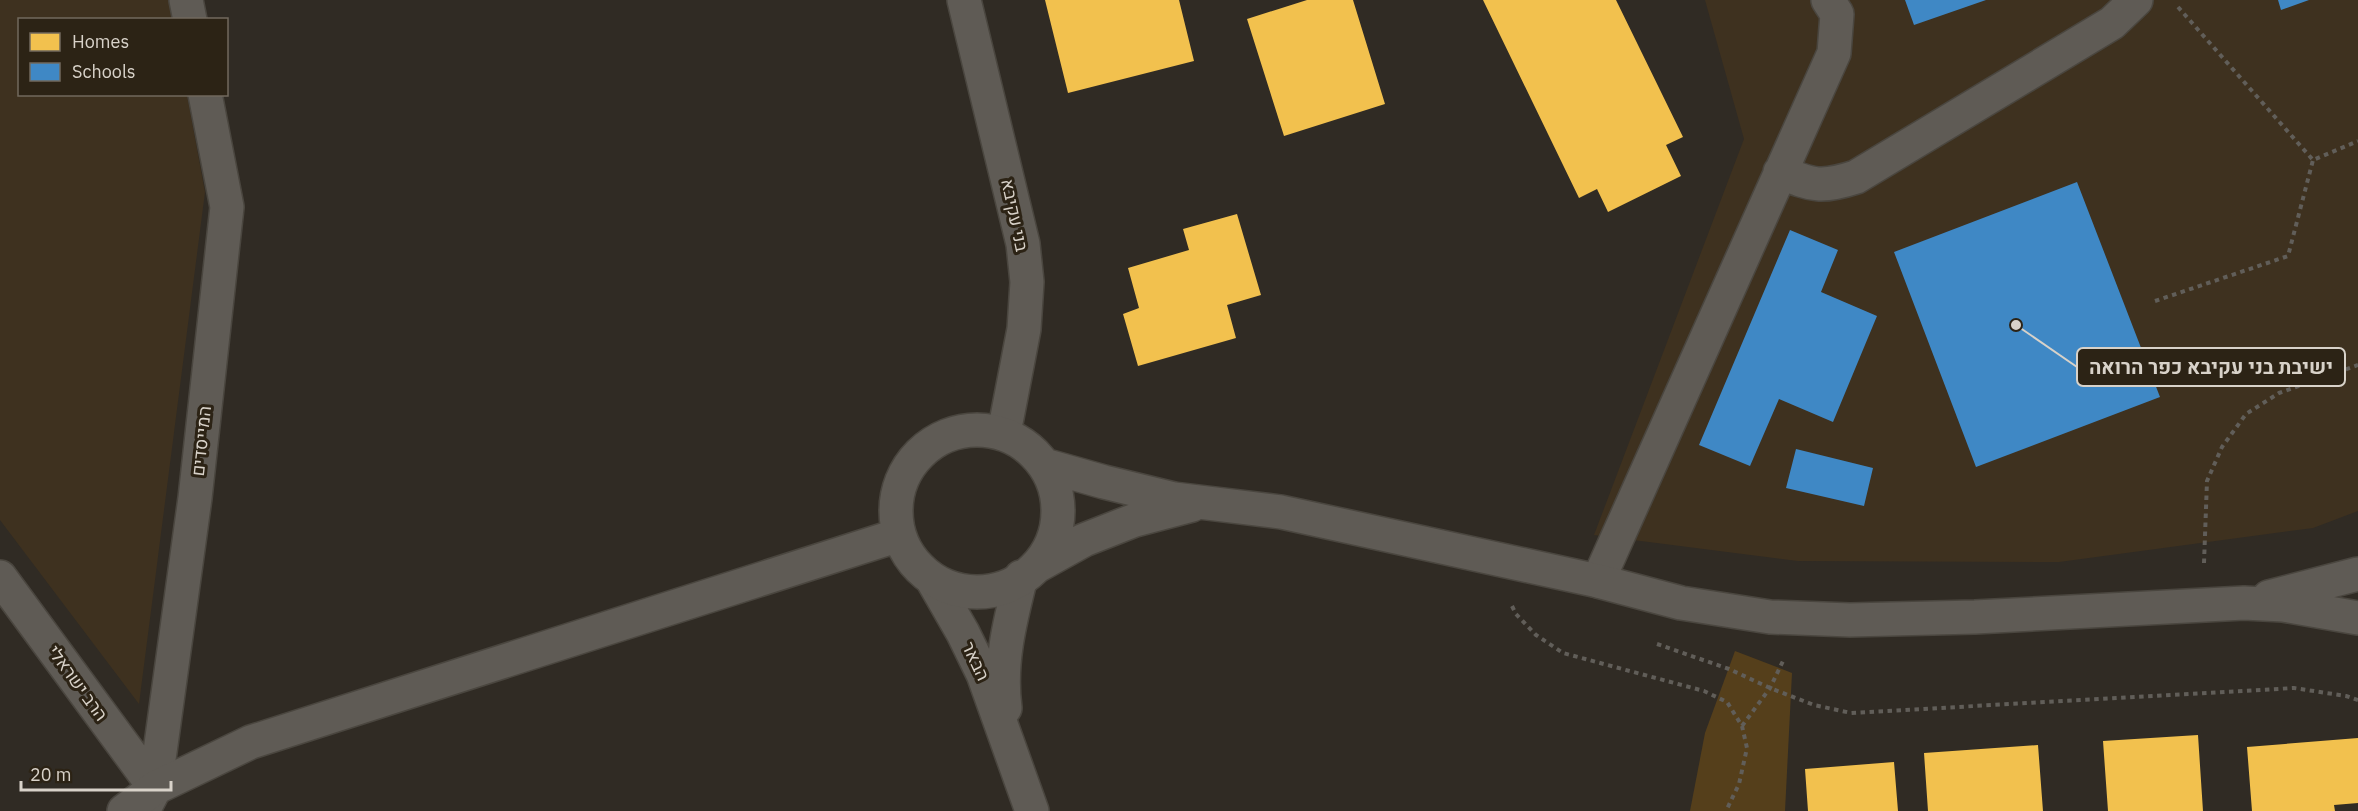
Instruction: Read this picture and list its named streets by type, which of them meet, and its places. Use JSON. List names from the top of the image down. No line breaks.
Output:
{"streets":{"street":["בני עקיבא","המייסדים","הבאר","הרב ישראלי"]},"crossings":[["בני עקיבא","הבאר"],["המייסדים","הרב ישראלי"]],"places":["ישיבת בני עקיבא כפר הרואה"],"legend":["Homes","Schools"],"scale_bar":"20 m"}
